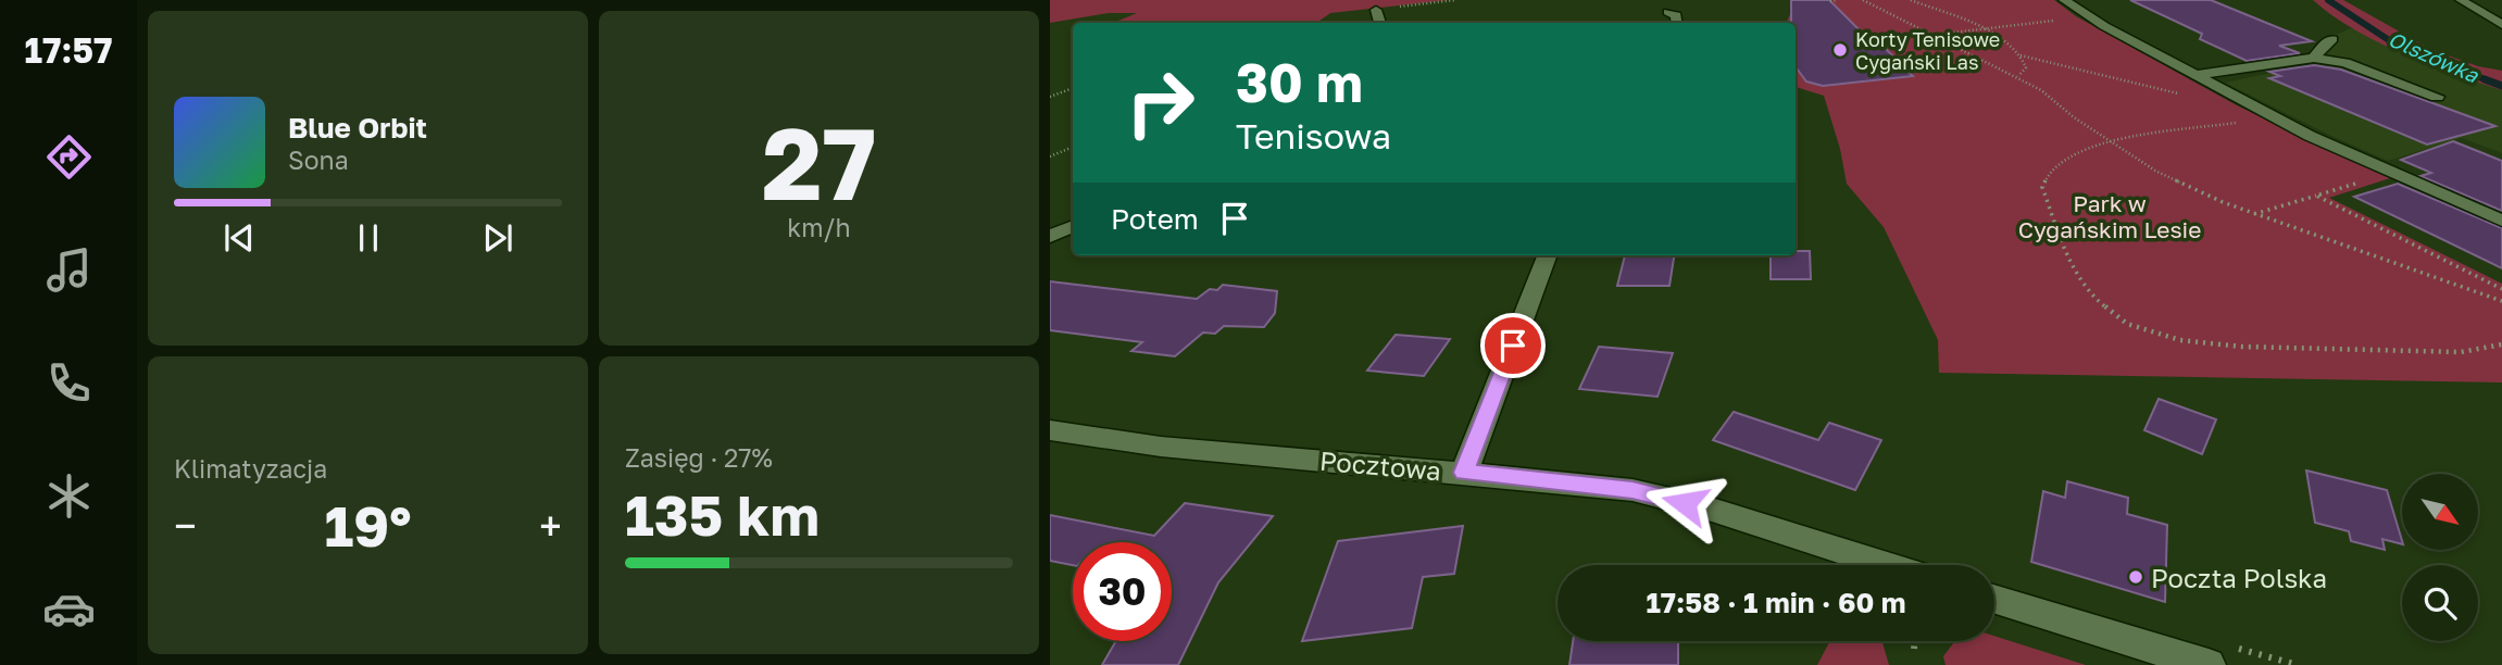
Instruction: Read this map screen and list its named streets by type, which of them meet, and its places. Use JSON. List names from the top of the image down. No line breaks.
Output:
{"streets":{"street":["Pocztowa"]},"water":["Olszówka"],"parks":["Park w Cygańskim Lesie"],"places":["Korty Tenisowe Cygański Las","Poczta Polska"],"north":"bottom right","page":{"tabs":"17:57","tile":[["27","km/h"],"Klimatyzacja",["Zasięg · 27%","135 km"]],"turn":["30 m","Tenisowa"],"song":["Blue Orbit","Sona"],"then":"Potem","heat":["−","19°","+"],"limit":"30","trip":"17:58 · 1 min · 60 m"}}
